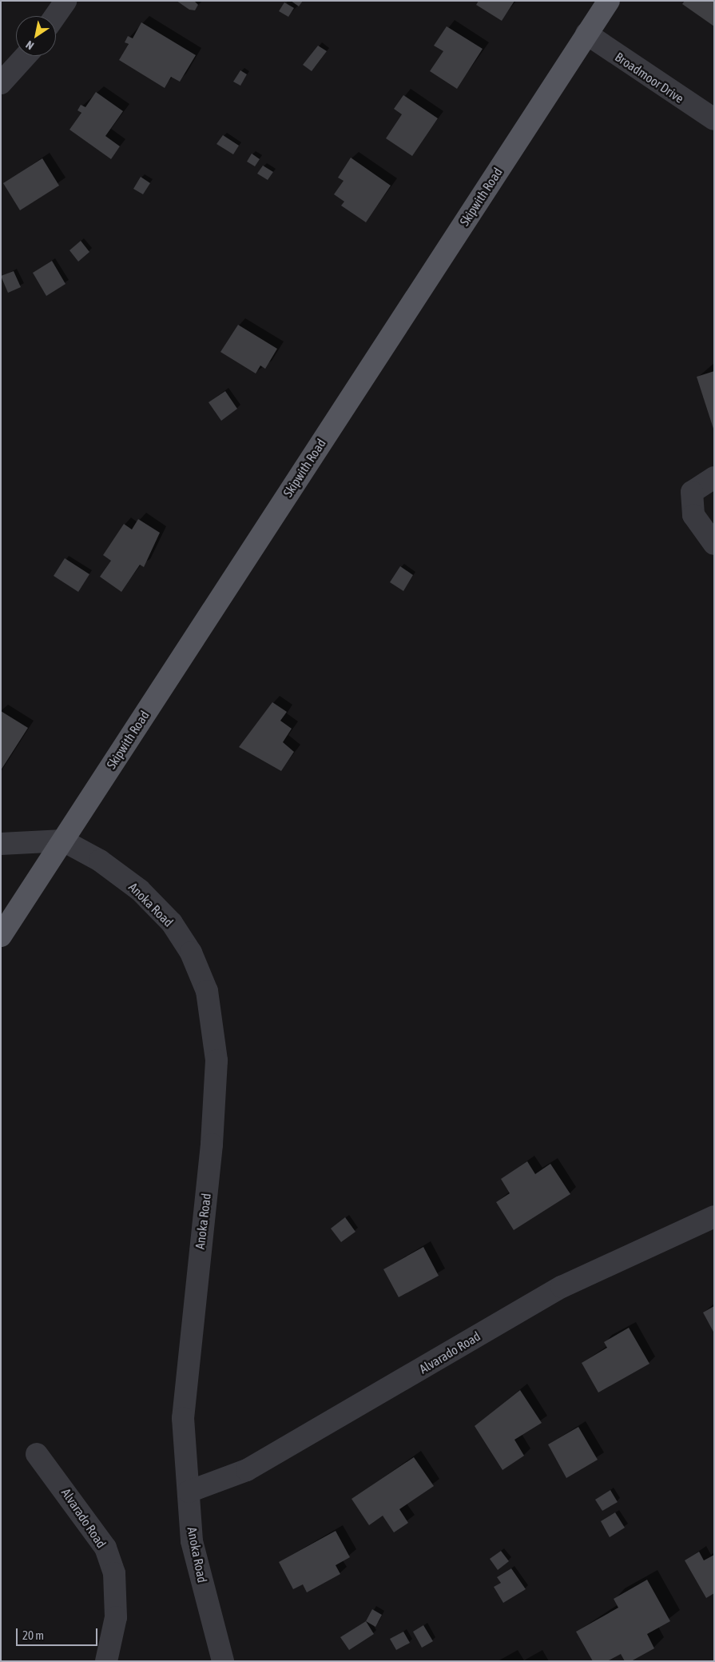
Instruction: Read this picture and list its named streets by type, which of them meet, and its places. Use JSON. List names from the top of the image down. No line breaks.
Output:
{"streets":{"main road":["Skipwith Road"],"street":["Broadmoor Drive","Anoka Road","Alvarado Road"]},"crossings":[["Broadmoor Drive","Skipwith Road"],["Skipwith Road","Anoka Road"],["Anoka Road","Alvarado Road"]],"scale_bar":"20 m","north":"bottom left"}
